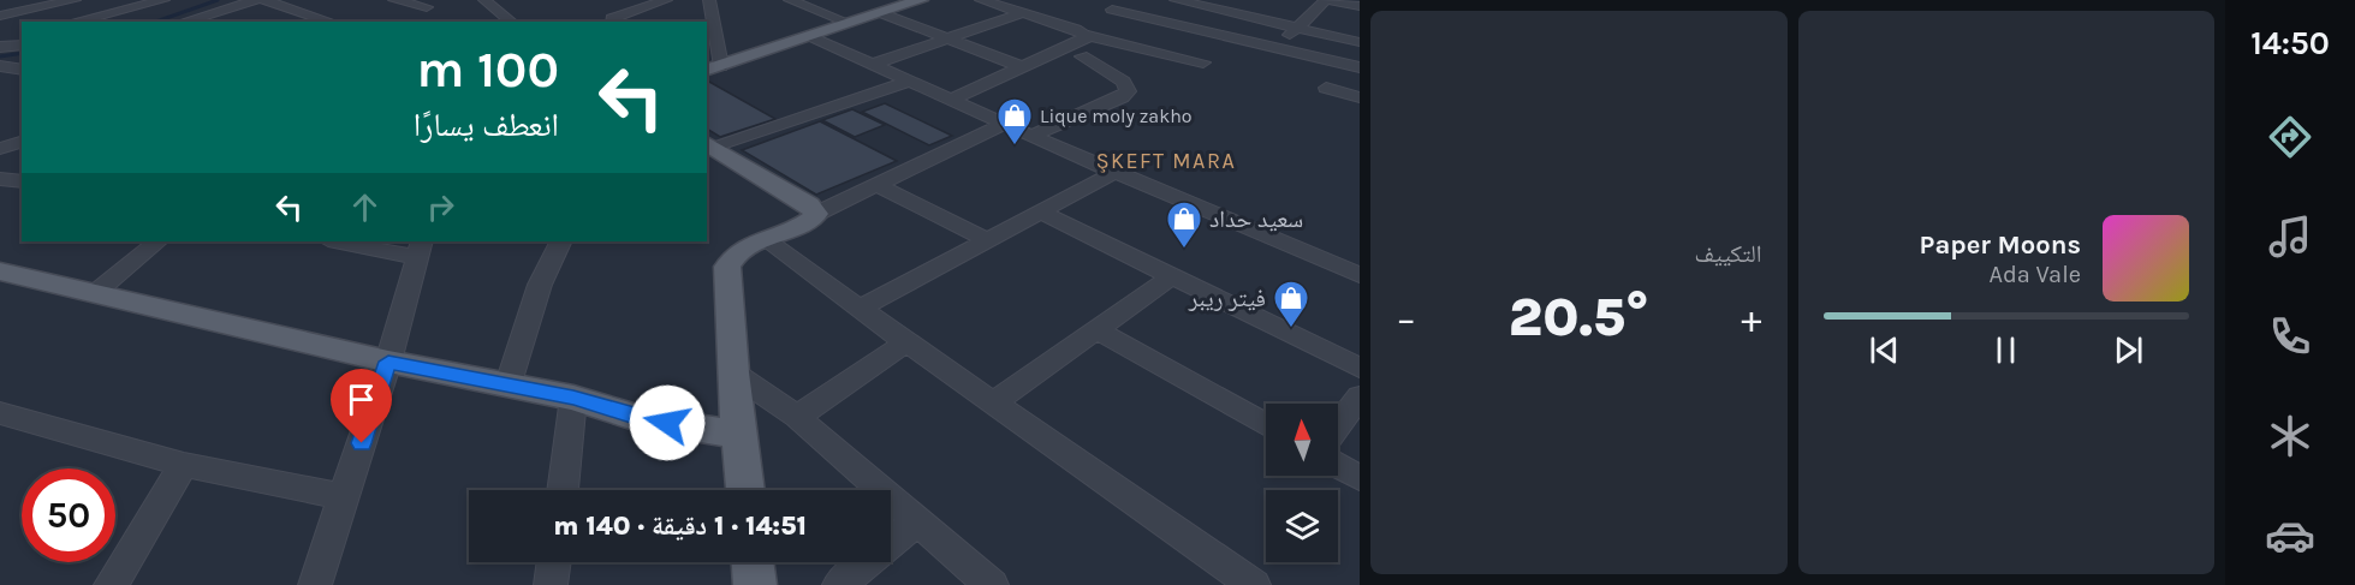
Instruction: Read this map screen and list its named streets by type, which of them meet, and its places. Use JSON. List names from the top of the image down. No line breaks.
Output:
{"districts":["ŞKEFT MARA"],"places":{"shop":["Lique moly zakho","سعيد حداد","فيتر ريبر"]},"north":"top","page":{"tabs":"14:50","tile":"التكييف","turn":["100 m","انعطف يسارًا"],"song":["Paper Moons","Ada Vale"],"heat":["−","20.5°","+"],"limit":"50","trip":"14:51 · 1 دقيقة · 140 m"}}
